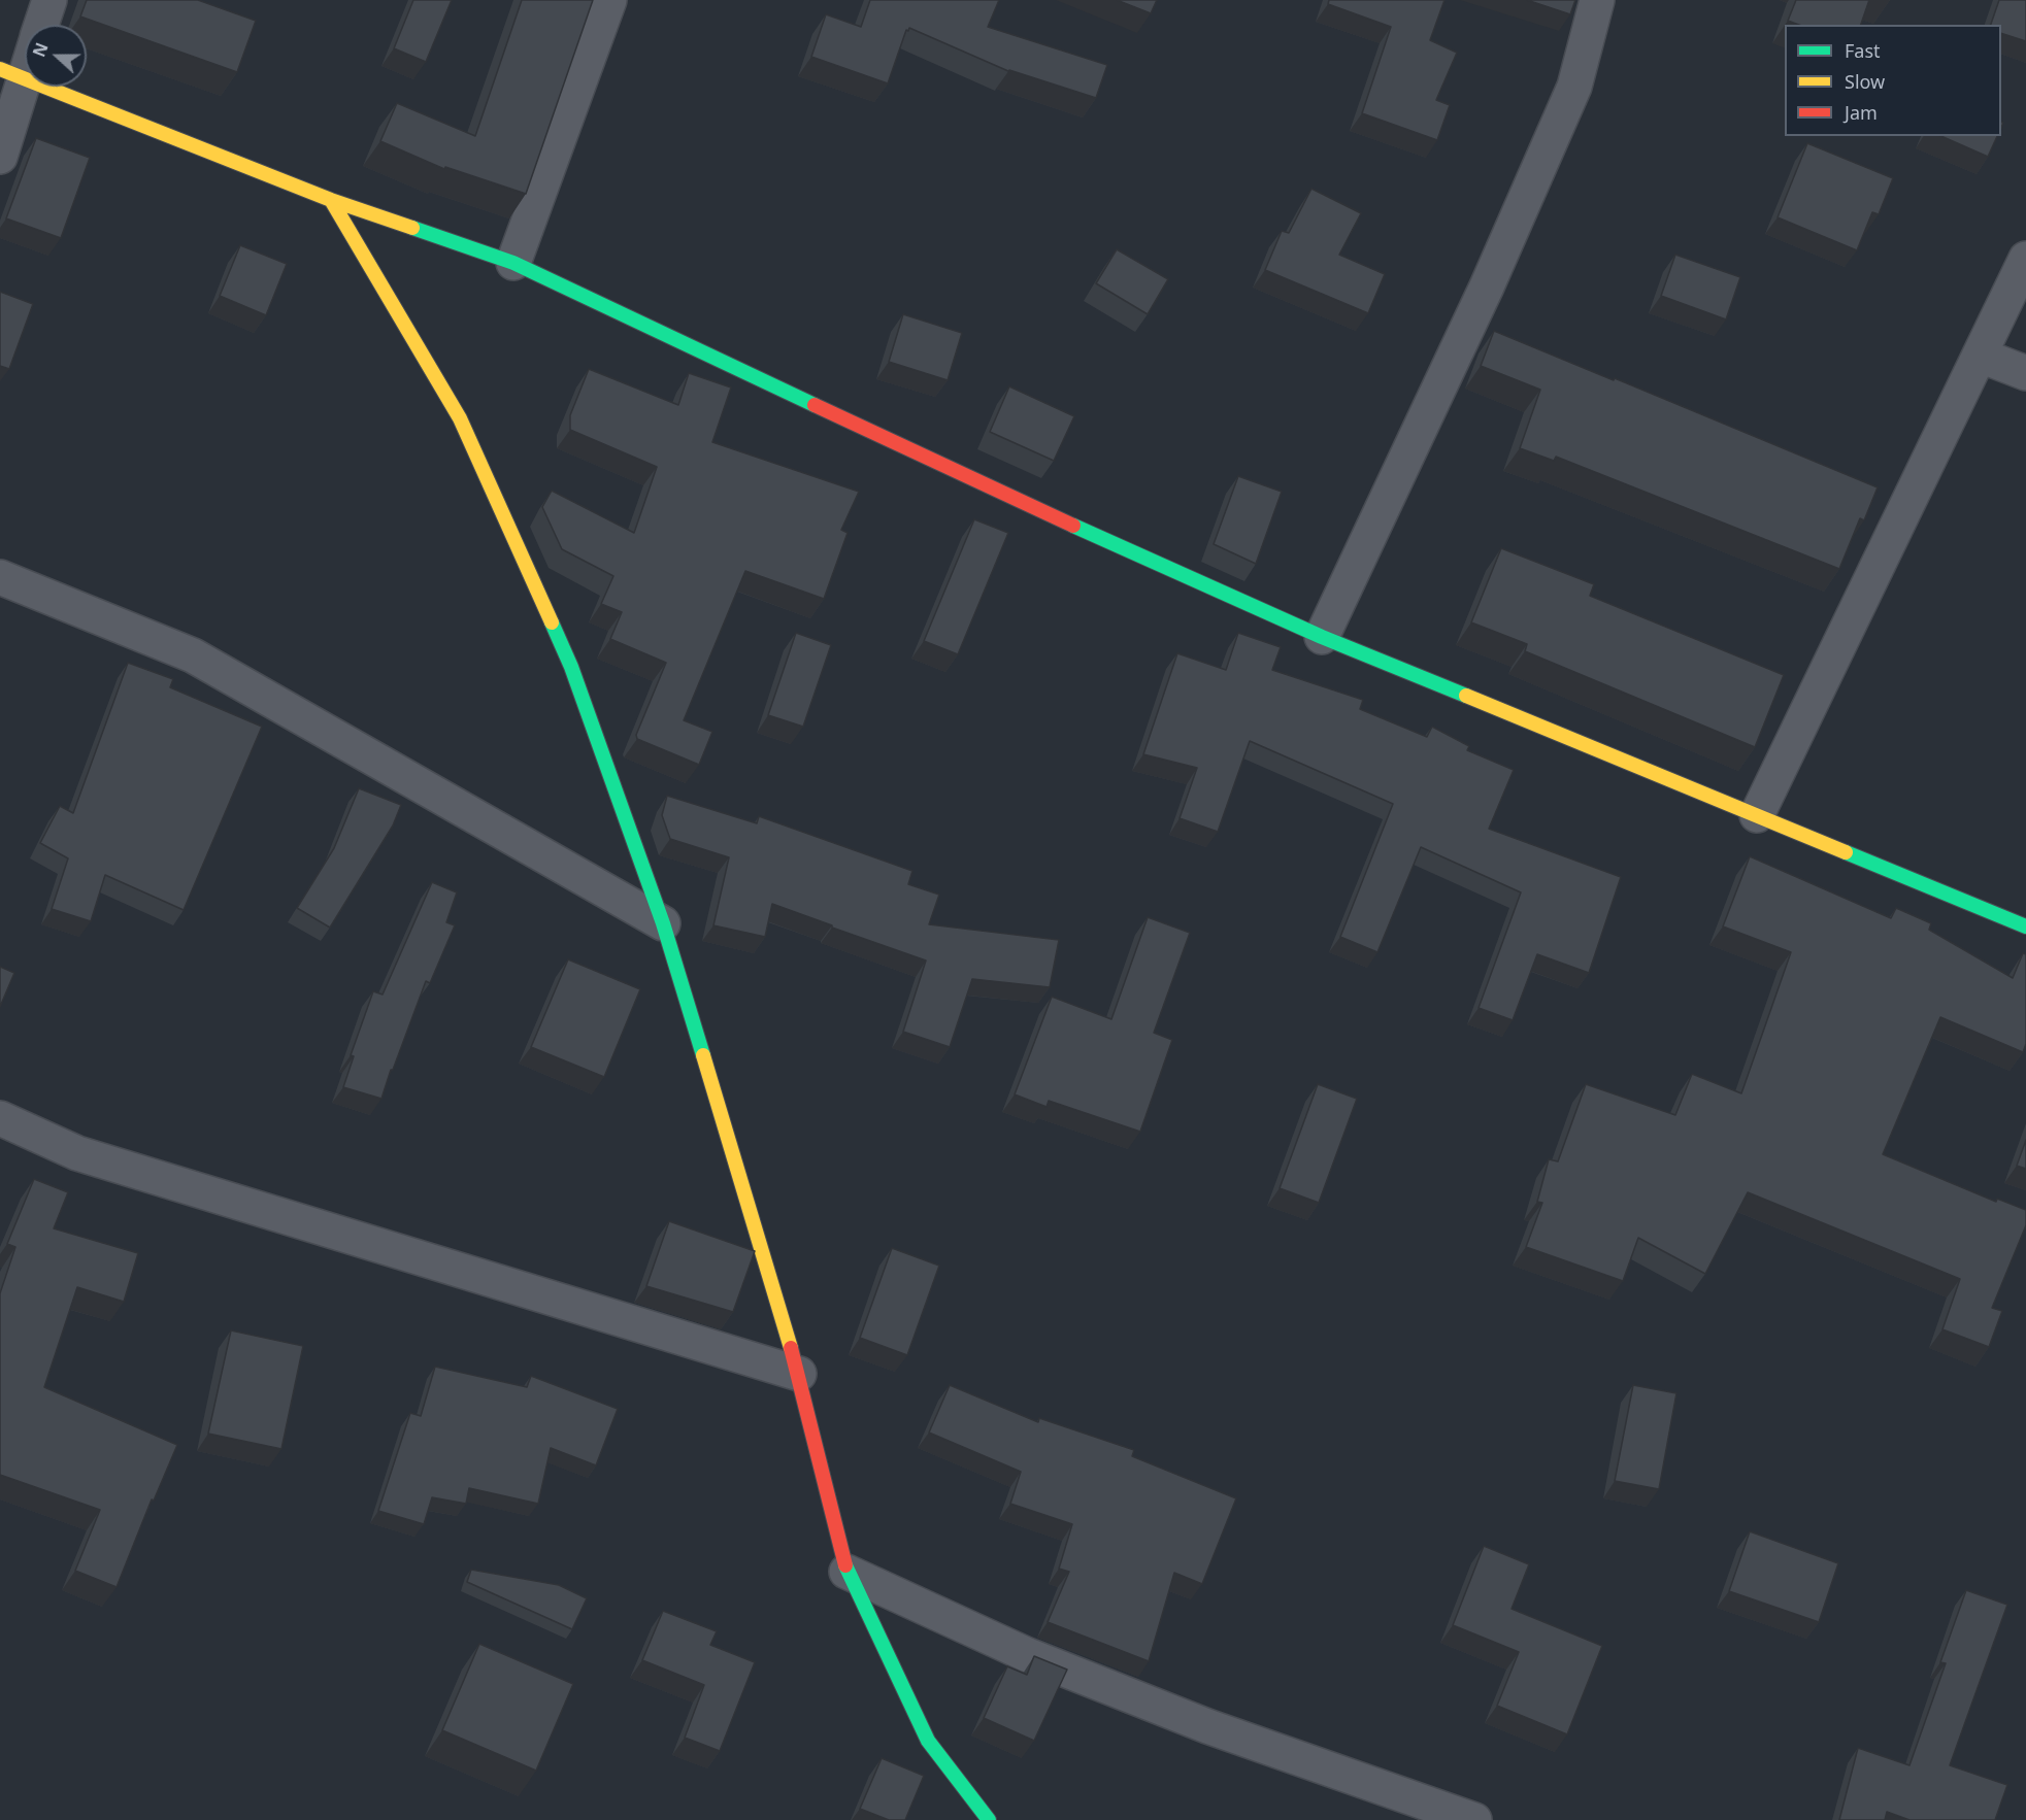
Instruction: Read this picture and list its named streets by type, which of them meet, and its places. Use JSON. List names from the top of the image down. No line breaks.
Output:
{"legend":["Fast","Slow","Jam"],"north":"left"}
